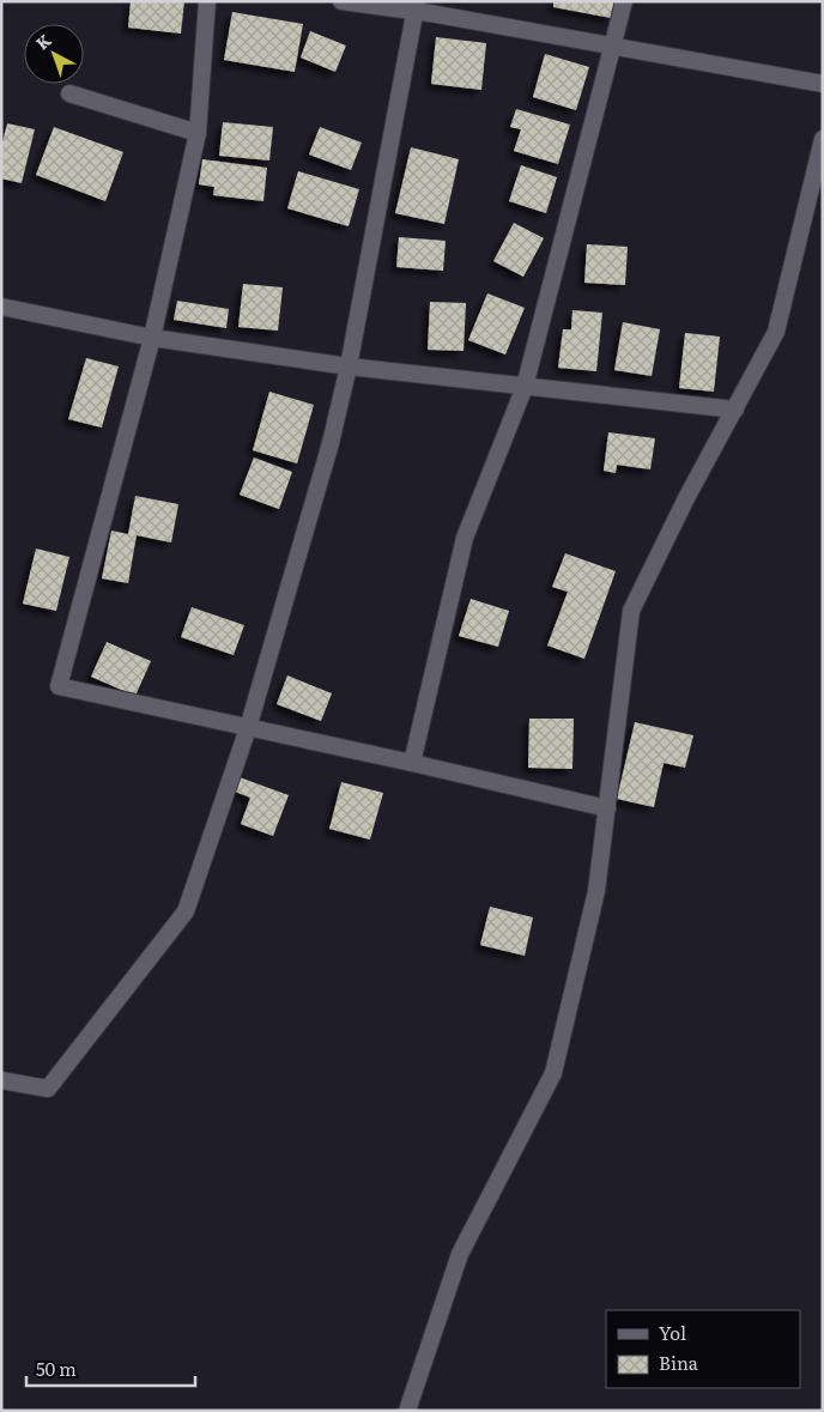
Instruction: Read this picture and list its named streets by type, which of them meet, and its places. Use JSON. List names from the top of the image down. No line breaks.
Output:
{"legend":["Yol","Bina"],"scale_bar":"50 m","north":"top left"}
